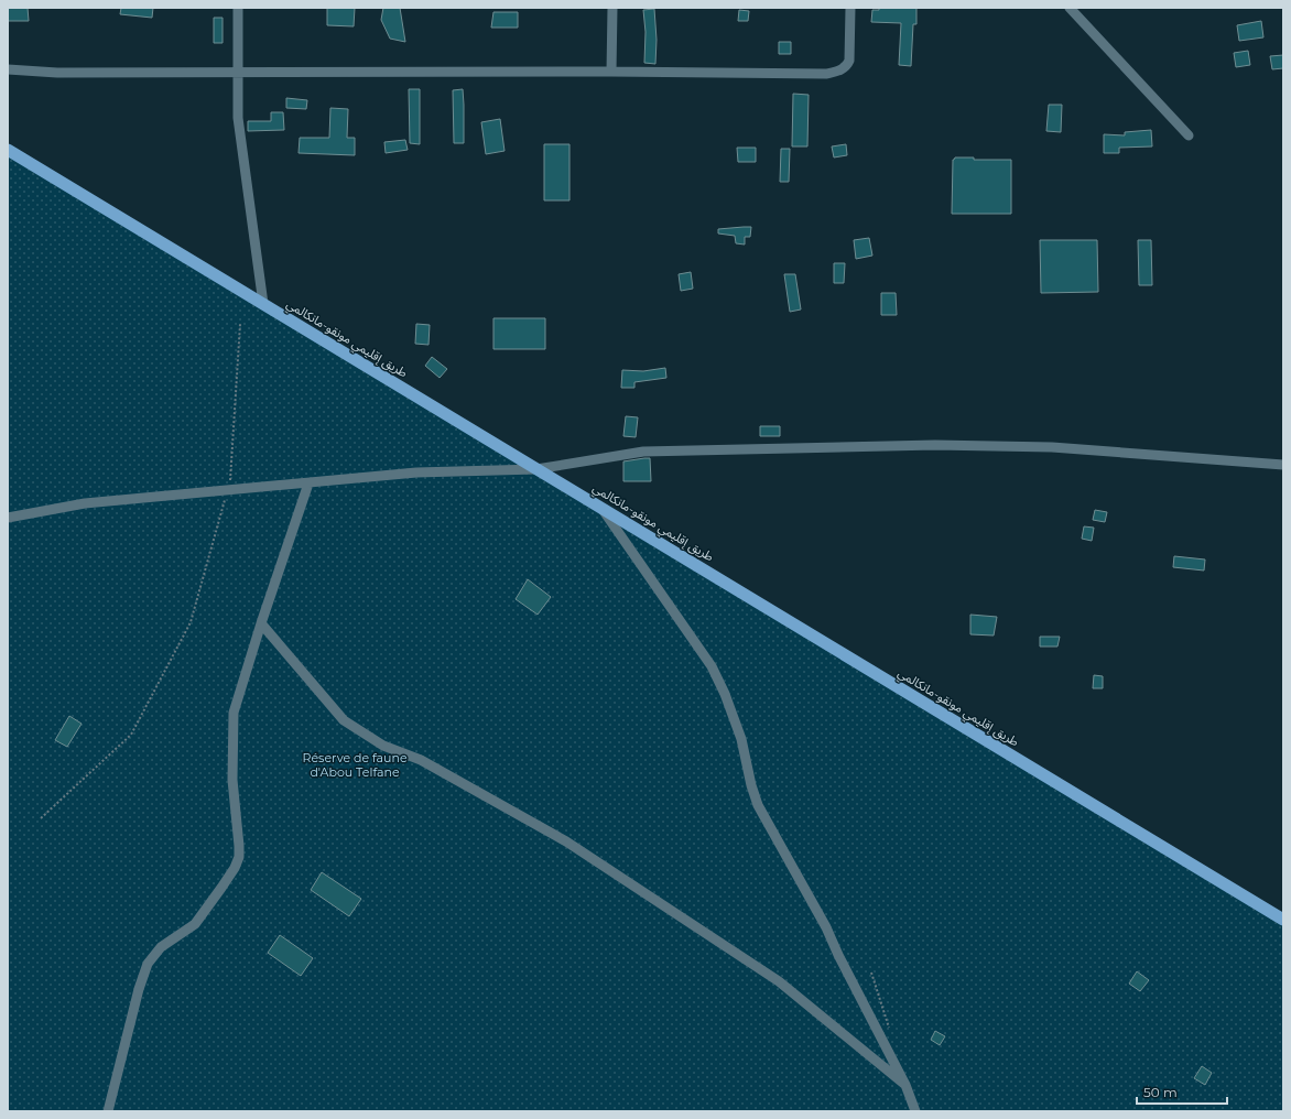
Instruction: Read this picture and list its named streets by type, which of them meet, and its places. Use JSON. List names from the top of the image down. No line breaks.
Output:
{"streets":{"highway":["طريق إقليمي مونقو-مانكالمي"]},"parks":["Réserve de faune d'Abou Telfane"],"scale_bar":"50 m"}
